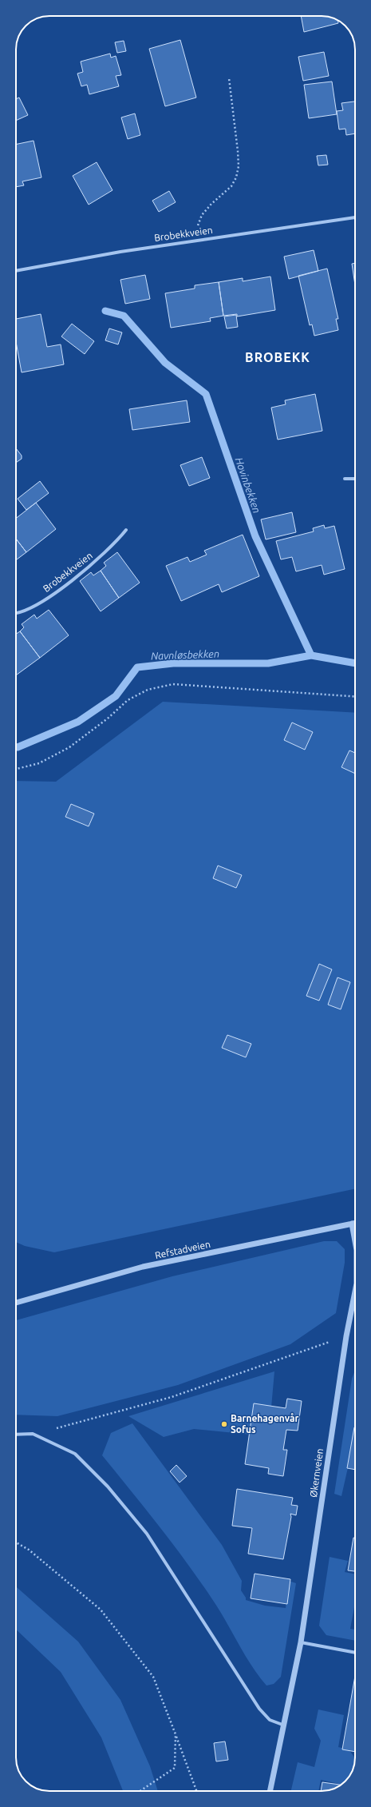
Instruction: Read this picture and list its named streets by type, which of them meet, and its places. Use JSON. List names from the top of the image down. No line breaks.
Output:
{"streets":{"street":["Brobekkveien","Refstadveien","Økernveien"]},"crossings":[["Refstadveien","Økernveien"]],"districts":["BROBEKK"],"water":["Hovinbekken","Navnløsbekken"],"places":["Barnehagenvår Sofus"]}
